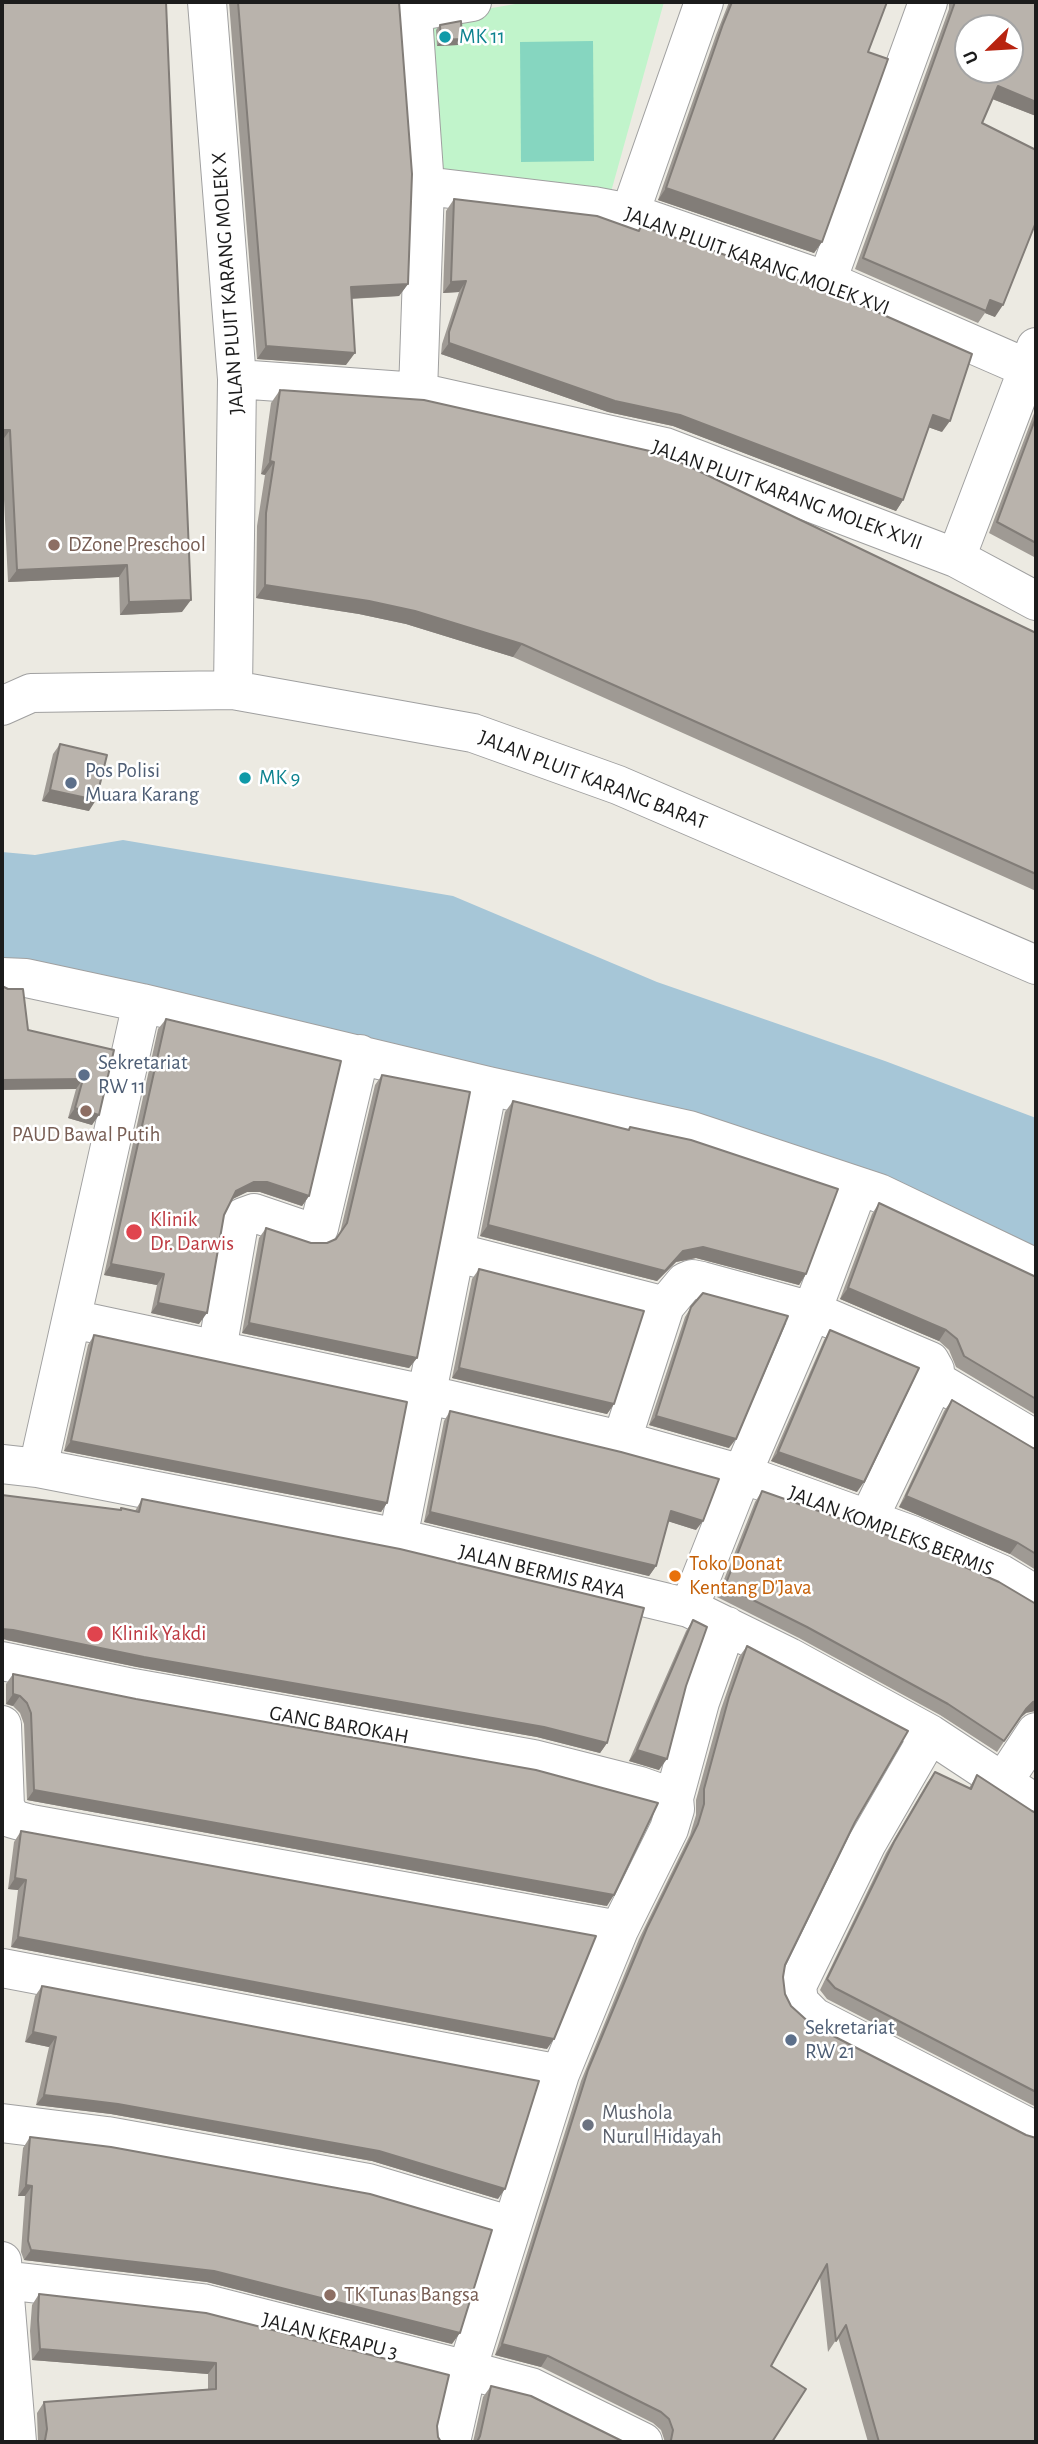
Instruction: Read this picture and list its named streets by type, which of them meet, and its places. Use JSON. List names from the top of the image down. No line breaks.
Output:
{"streets":{"street":["JALAN PLUIT KARANG MOLEK XVI","JALAN PLUIT KARANG MOLEK X","JALAN PLUIT KARANG MOLEK XVII","JALAN PLUIT KARANG BARAT","JALAN KOMPLEKS BERMIS","JALAN BERMIS RAYA","GANG BAROKAH","JALAN KERAPU 3"]},"crossings":[["JALAN PLUIT KARANG MOLEK X","JALAN PLUIT KARANG MOLEK XVII"],["JALAN PLUIT KARANG MOLEK X","JALAN PLUIT KARANG BARAT"]],"places":["MK 11","DZone Preschool","MK 9","Pos Polisi Muara Karang","Sekretariat RW 11","PAUD Bawal Putih","Klinik Dr. Darwis","Toko Donat Kentang D'Java","Klinik Yakdi","Sekretariat RW 21","Mushola Nurul Hidayah","TK Tunas Bangsa"],"north":"bottom left"}
